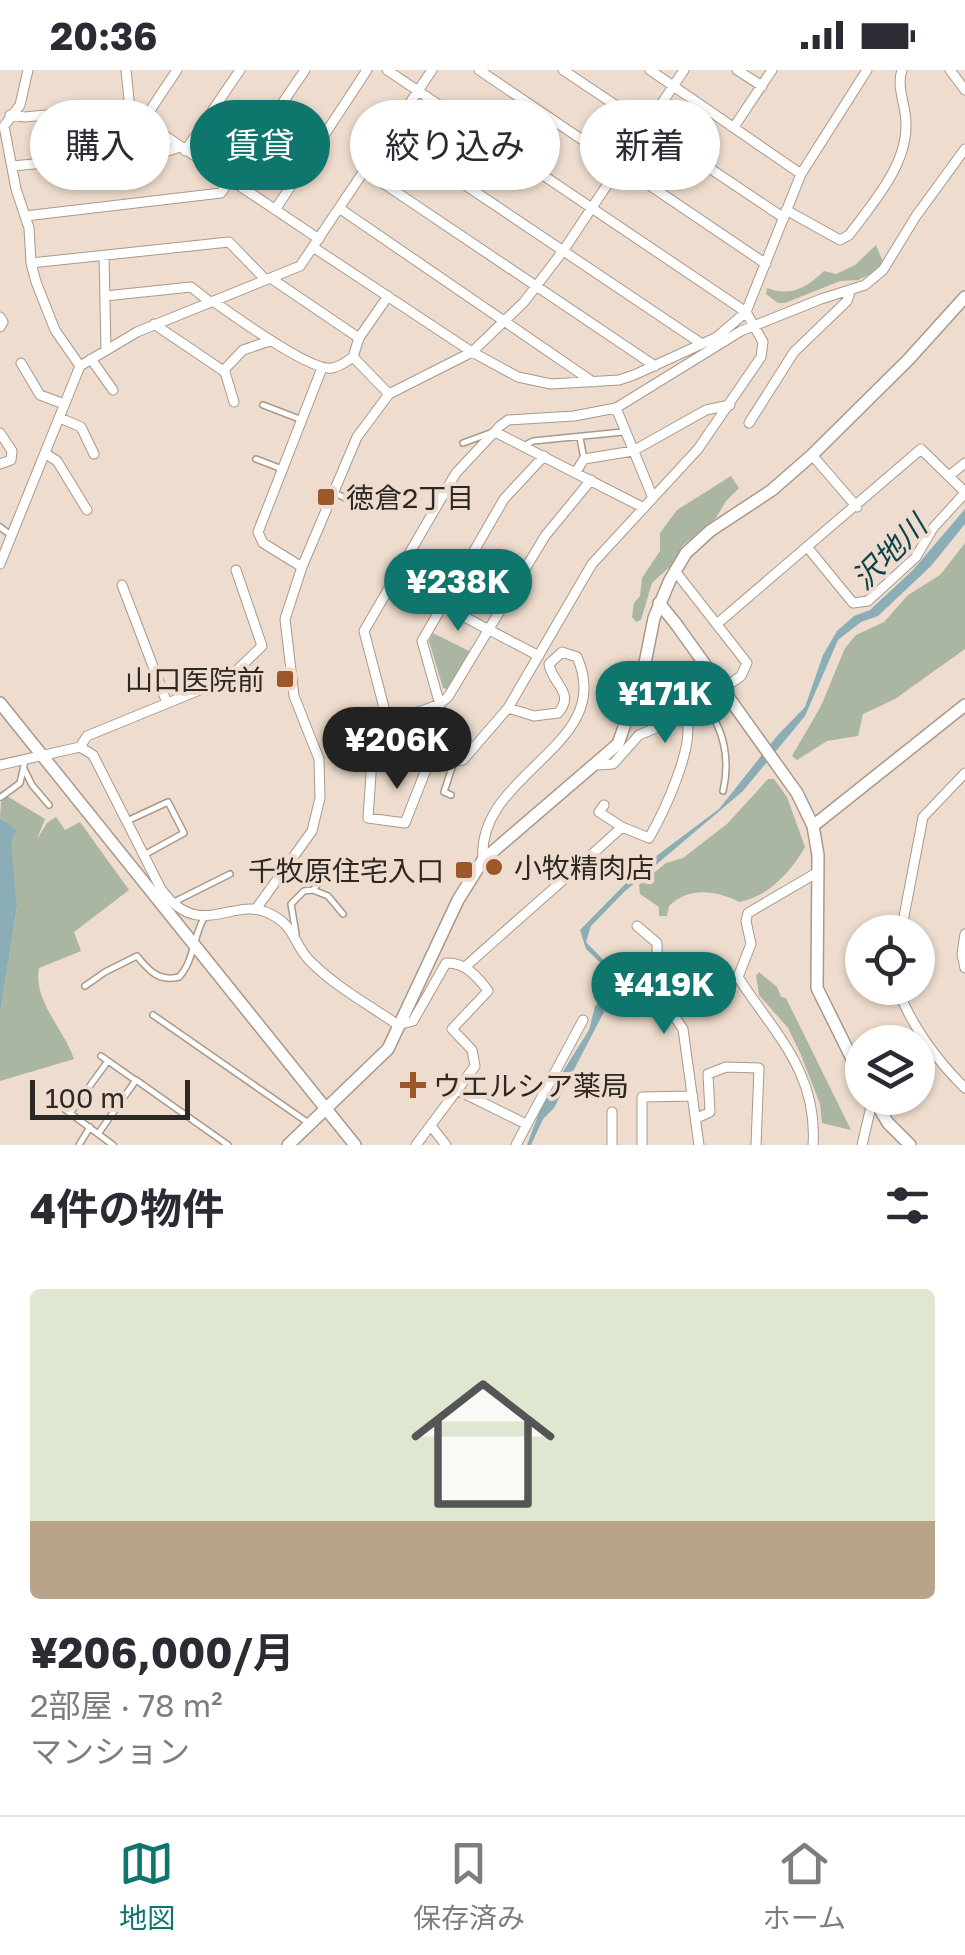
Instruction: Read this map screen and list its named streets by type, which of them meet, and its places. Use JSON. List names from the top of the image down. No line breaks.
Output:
{"water":["沢地川"],"places":{"transit":["徳倉2丁目","山口医院前","千牧原住宅入口"],"other":["小牧精肉店"],"health":["ウエルシア薬局"]},"scale_bar":"100 m","page":{"status":"20:36","chip":["購入","賃貸","絞り込み","新着"],"price":["¥238K","¥171K","¥206K","¥419K"],"scale":"100 m","heading":"4件の物件","list":[{"name":"¥206,000/月","note":"2部屋 · 78 m² · マンション"}],"tabs":["地図","保存済み","ホーム"]}}
